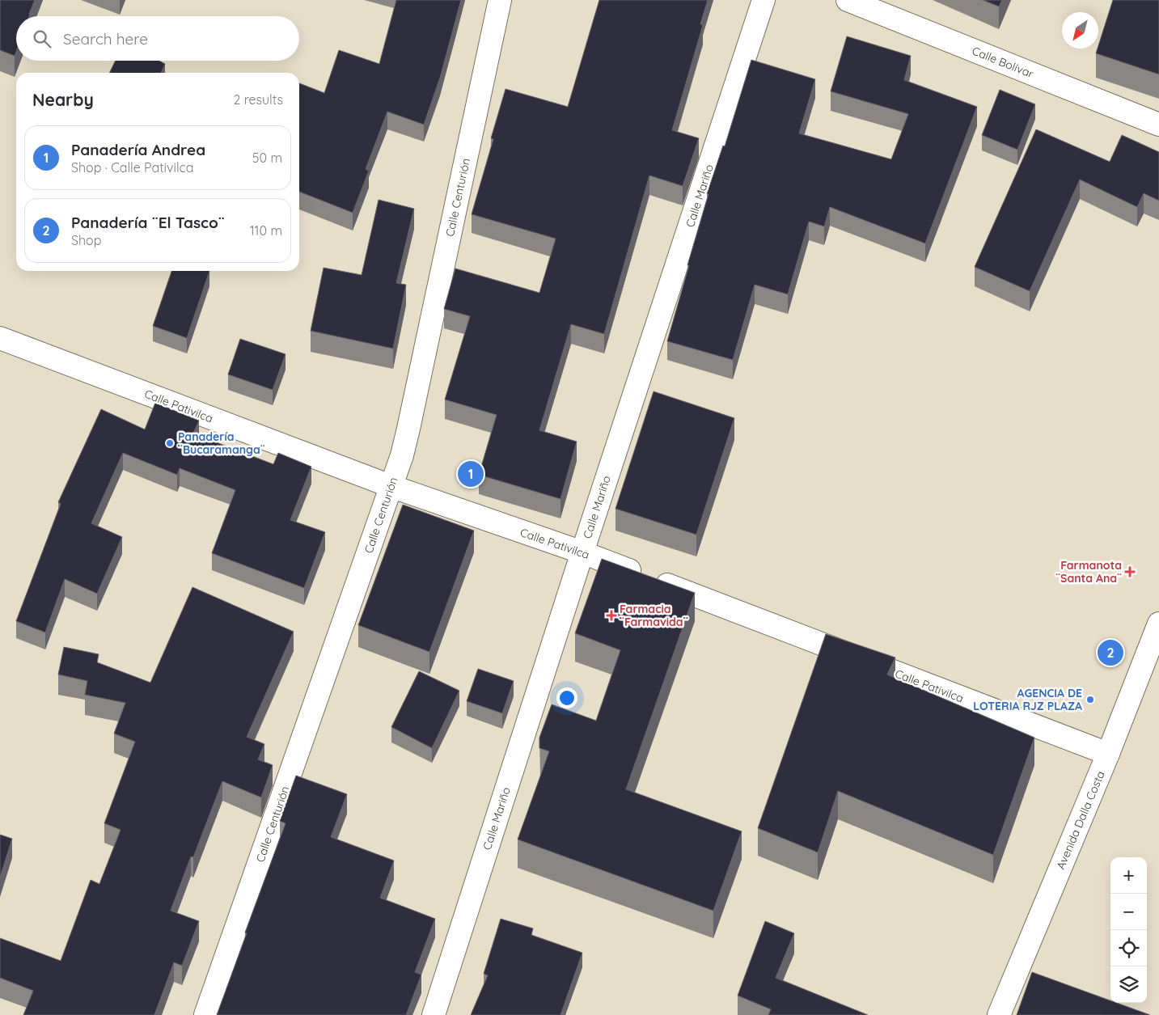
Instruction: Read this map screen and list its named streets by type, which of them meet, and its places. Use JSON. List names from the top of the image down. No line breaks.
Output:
{"streets":{"street":["Calle Bolívar","Calle Mariño","Calle Centurión","Calle Pativilca","Avenida Dalla Costa"]},"crossings":[["Calle Mariño","Calle Pativilca"],["Calle Centurión","Calle Pativilca"],["Calle Pativilca","Avenida Dalla Costa"]],"places":{"other":["Panadería ¨Bucaramanga¨","AGENCIA DE LOTERIA RJZ PLAZA"],"health":["Farmanota ¨Santa Ana¨","Farmacia ¨Farmavida¨"]},"north":"bottom left","page":{"search":"Search here","heading":["Nearby","2 results"],"list":[{"mark":"1","name":"Panadería Andrea","note":"Shop · Calle Pativilca","value":"50 m"},{"mark":"2","name":"Panadería ¨El Tasco¨","note":"Shop","value":"110 m"}],"pins":["1","2"],"map_buttons":["+","−"]}}
